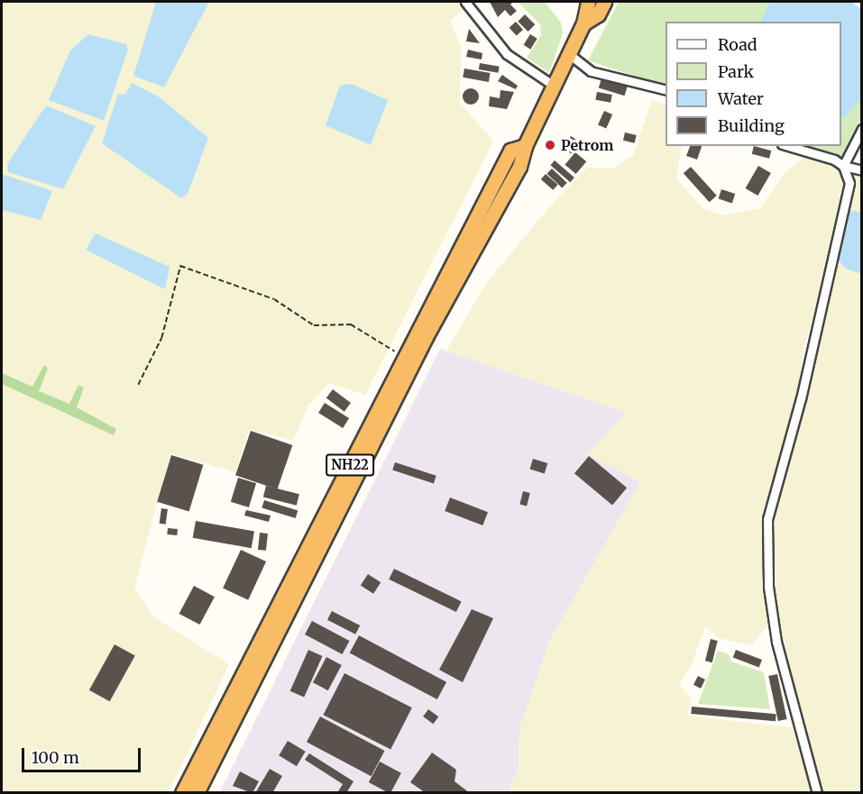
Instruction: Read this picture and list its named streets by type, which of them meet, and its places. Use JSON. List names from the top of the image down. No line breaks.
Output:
{"streets":{"highway":["NH22"]},"places":["Petrom"],"legend":["Road","Park","Water","Building"],"scale_bar":"100 m"}
